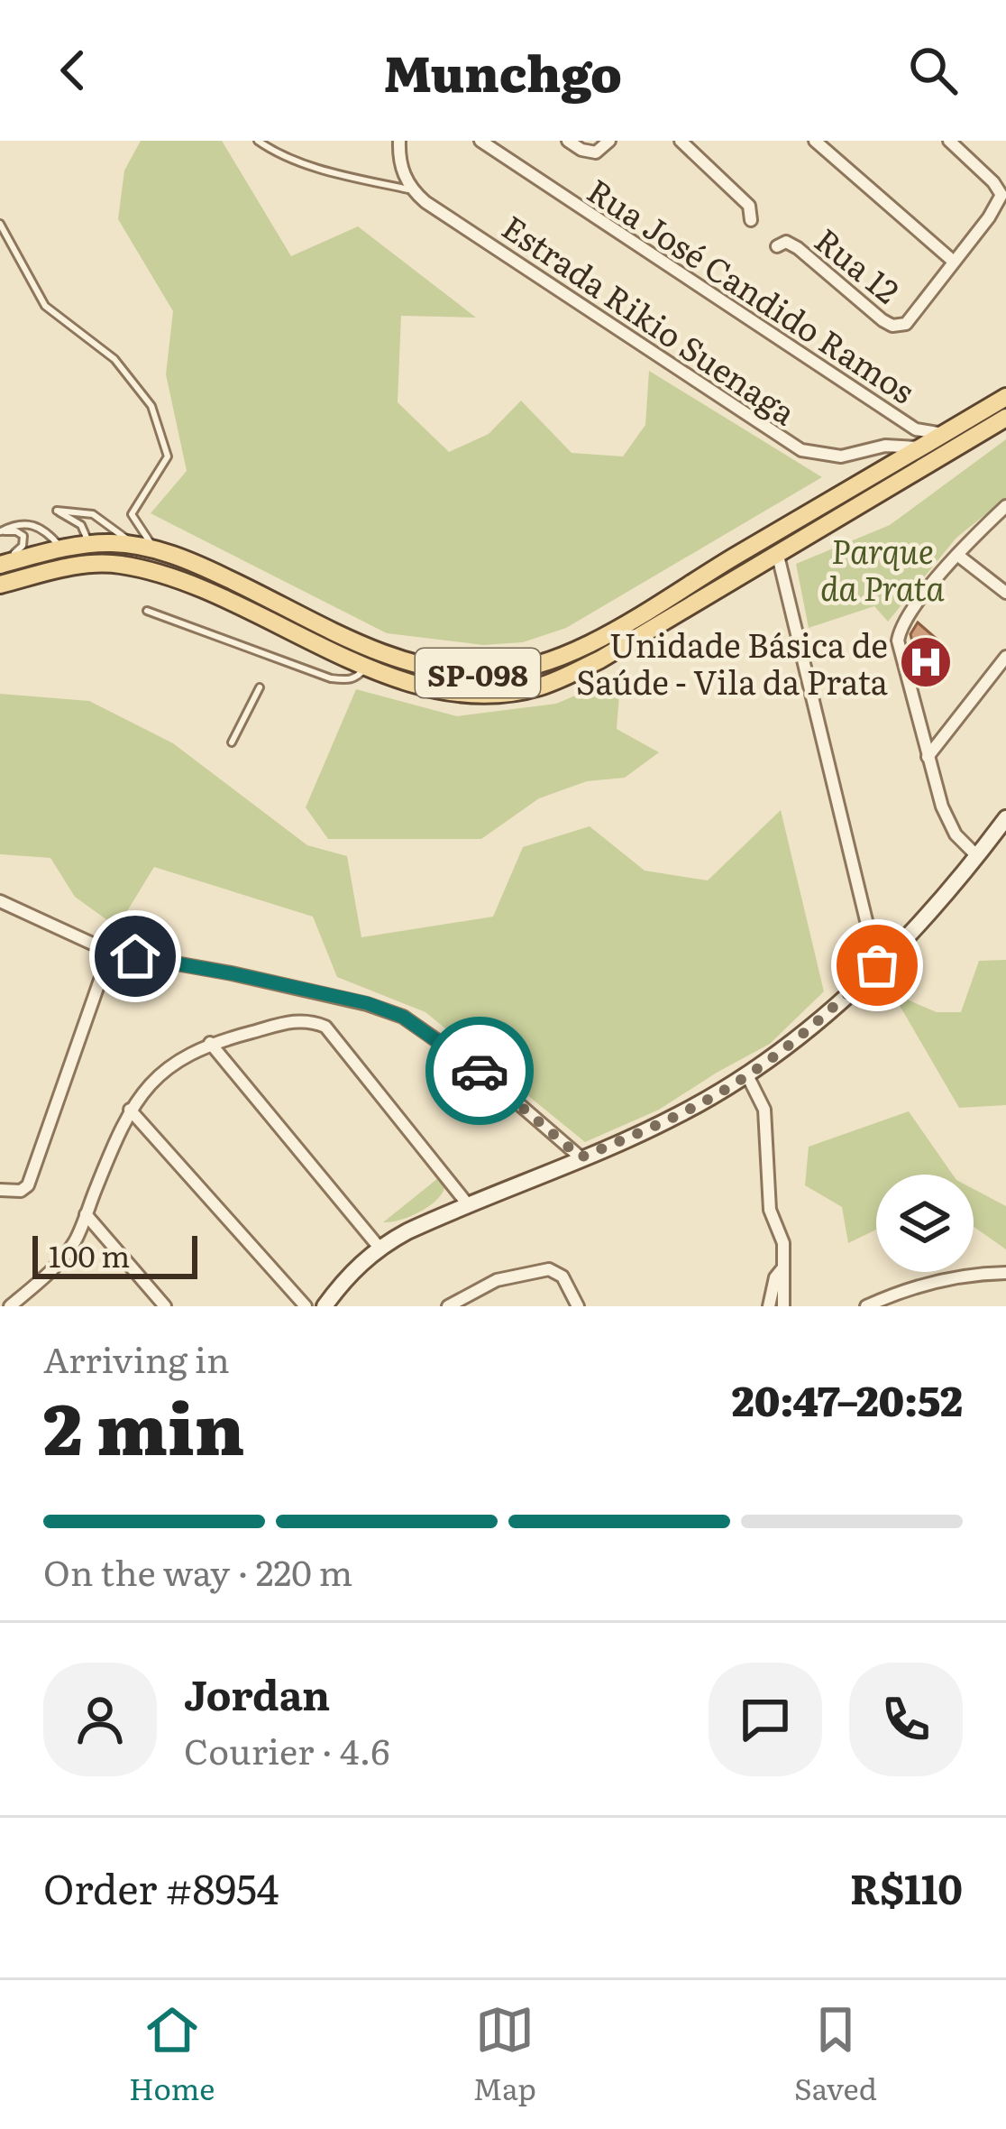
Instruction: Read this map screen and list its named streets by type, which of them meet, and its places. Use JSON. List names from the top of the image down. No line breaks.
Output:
{"streets":{"main road":["SP-098"],"street":["Rua 12","Rua José Candido Ramos","Estrada Rikio Suenaga"]},"crossings":[["Rua José Candido Ramos","SP-098"],["Estrada Rikio Suenaga","SP-098"]],"parks":["Parque da Prata"],"places":{"hospital":["Unidade Básica de Saúde - Vila da Prata"]},"scale_bar":"100 m","page":{"header":"Munchgo","scale":"100 m","heading":["2 min","Arriving in","20:47–20:52"],"panel":["Jordan","Courier · 4.6","Order #8954","R$110"],"bar":"On the way · 220 m","tabs":["Home","Map","Saved"]}}
